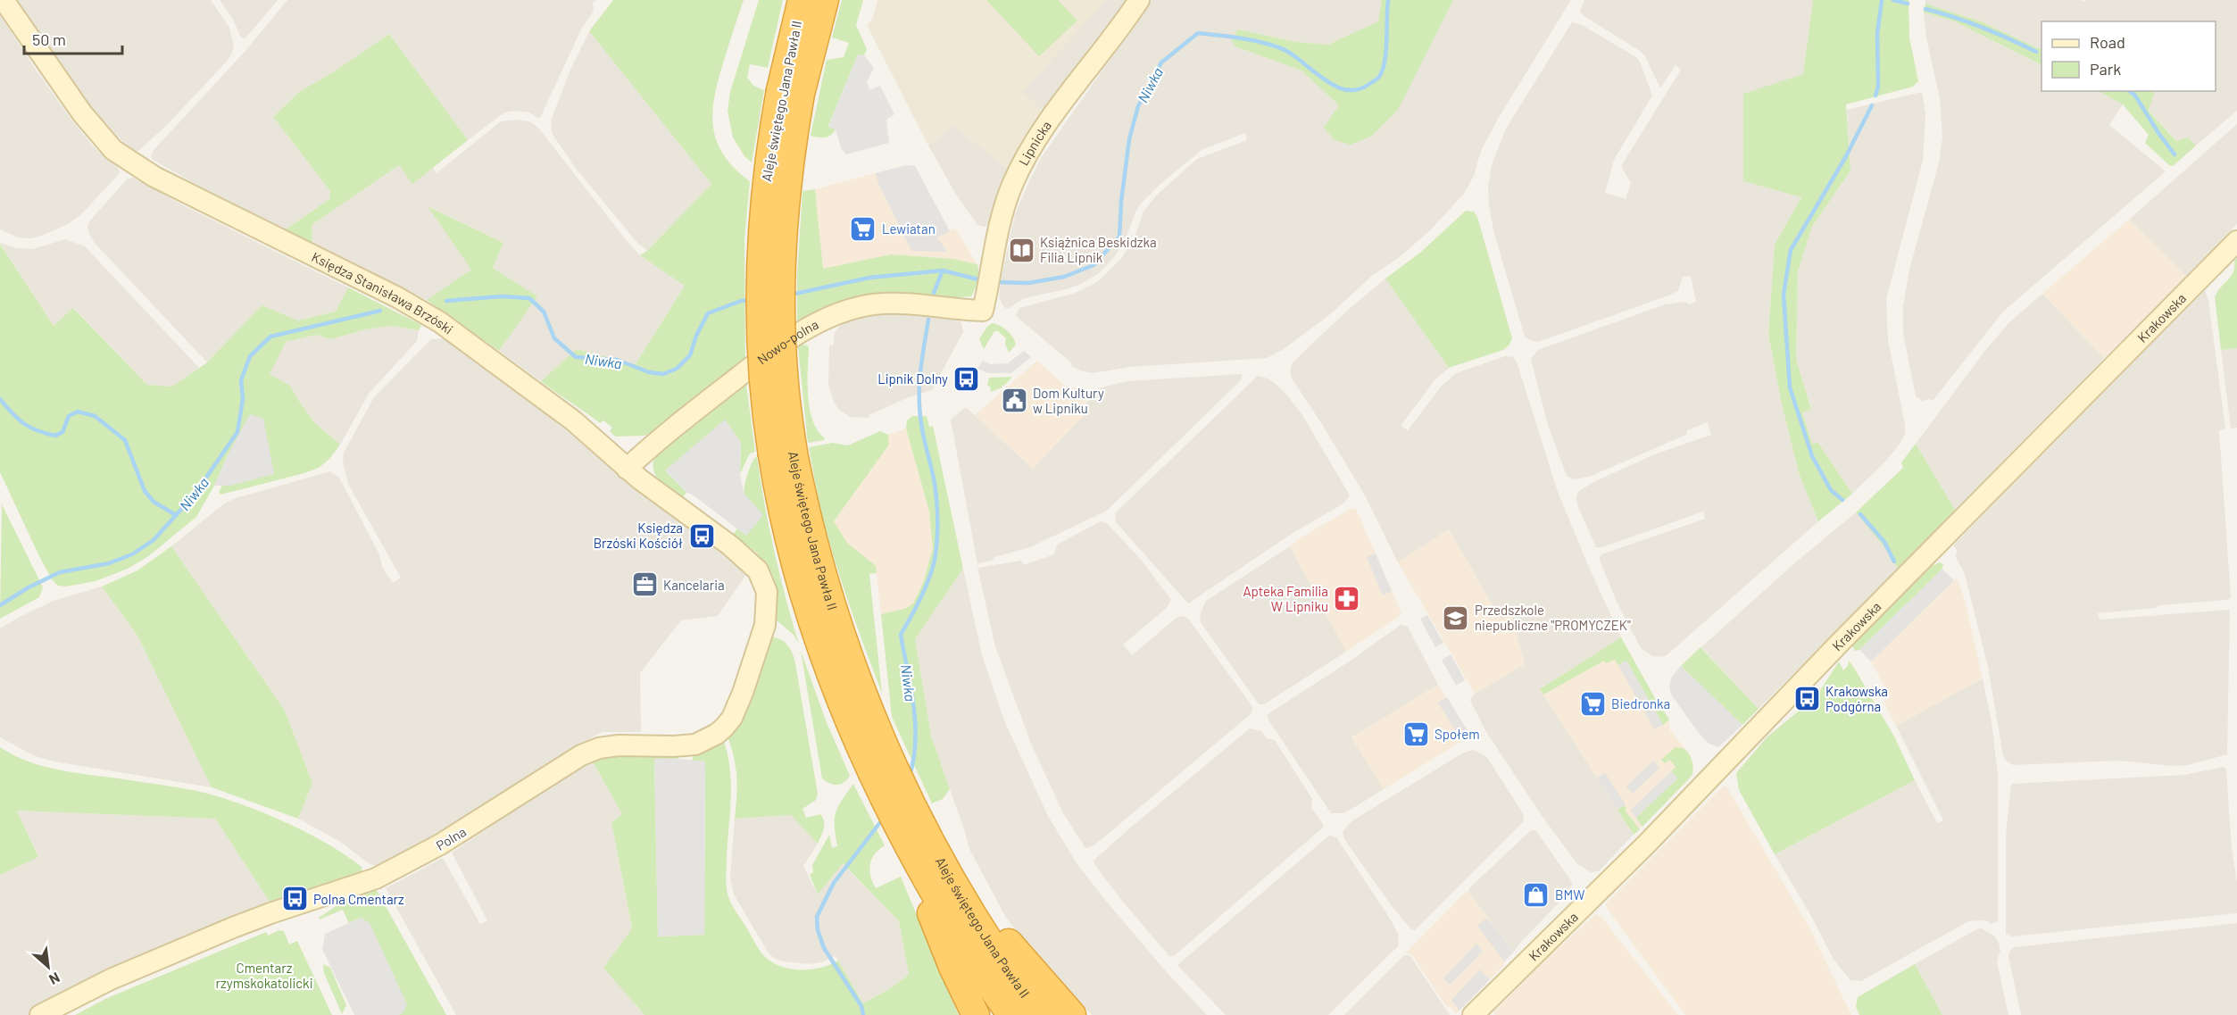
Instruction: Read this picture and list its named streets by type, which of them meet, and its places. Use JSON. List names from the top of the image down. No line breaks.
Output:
{"streets":{"highway":["Aleje świętego Jana Pawła II"],"street":["Lipnicka","Księdza Stanisława Brzóski","Krakowska","Nowo-polna","Polna"]},"crossings":[["Lipnicka","Nowo-polna"],["Księdza Stanisława Brzóski","Nowo-polna"],["Księdza Stanisława Brzóski","Polna"]],"water":["Niwka"],"parks":["Cmentarz rzymskokatolicki"],"places":{"supermarket":["Lewiatan","Biedronka","Społem"],"library":["Książnica Beskidzka Filia Lipnik"],"bus stop":["Lipnik Dolny","Księdza Brzóski Kościół","Krakowska Podgórna","Polna Cmentarz"],"public building":["Dom Kultury w Lipniku"],"office":["Kancelaria"],"pharmacy":["Apteka Familia W Lipniku"],"school or university":["Przedszkole niepubliczne \"PROMYCZEK\""],"shop":["BMW"]},"legend":["Road","Park"],"scale_bar":"50 m","north":"bottom right"}
